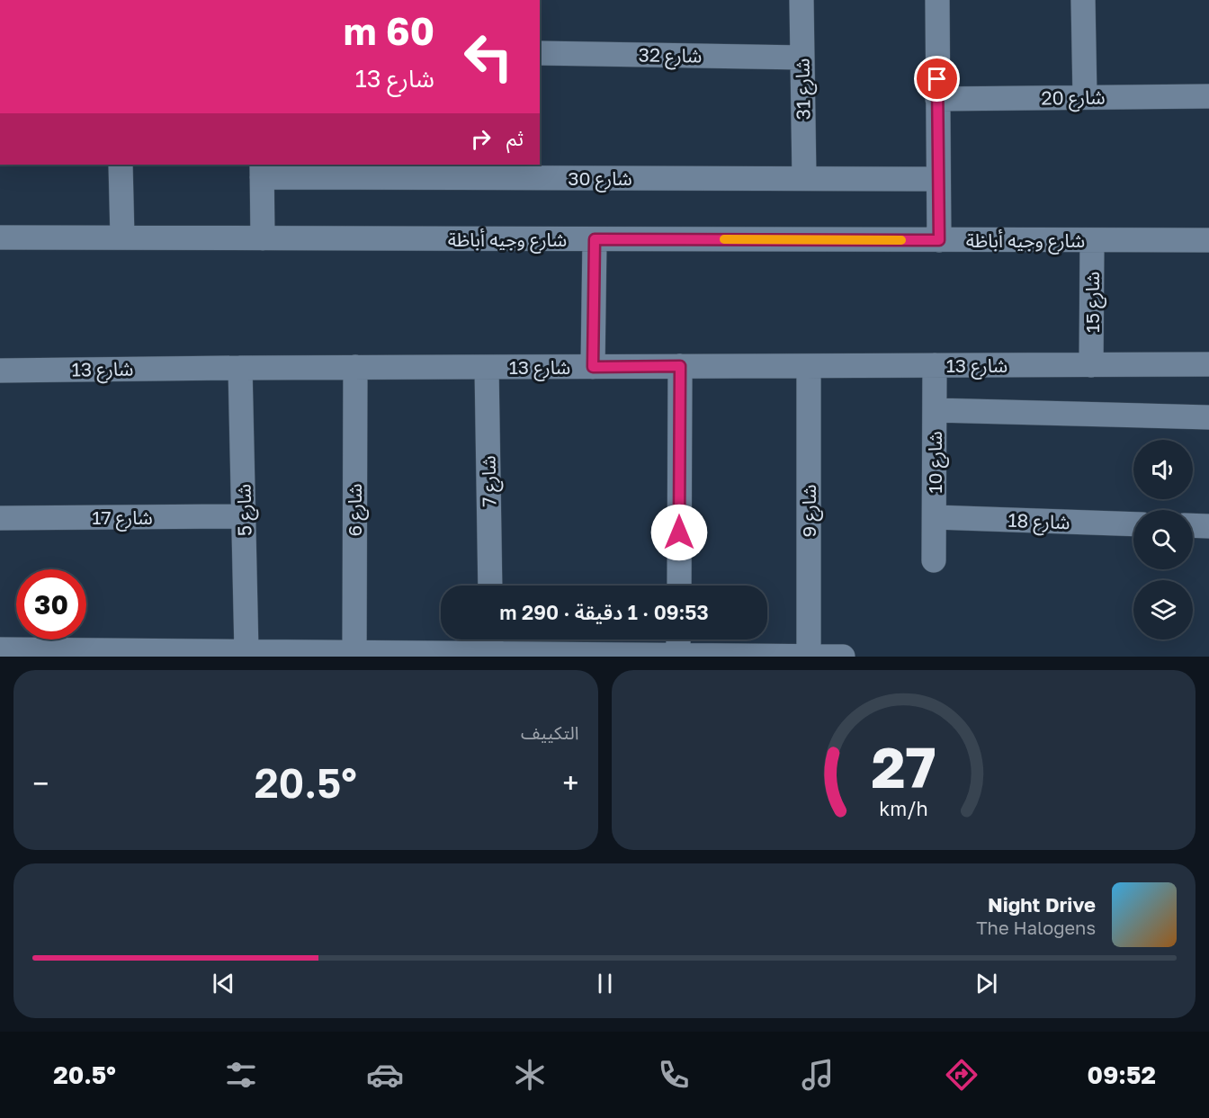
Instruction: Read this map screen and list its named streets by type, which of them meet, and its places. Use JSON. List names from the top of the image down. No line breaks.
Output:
{"streets":{"street":["شارع 32","شارع 31","شارع 20","شارع 30","شارع وجيه أباظة","شارع 15","شارع 13","شارع 10","شارع 7","شارع 5","شارع 6","شارع 9","شارع 17","شارع 18"]},"crossings":[["شارع 32","شارع 31"],["شارع 31","شارع 30"],["شارع وجيه أباظة","شارع 15"],["شارع 15","شارع 13"],["شارع 13","شارع 10"],["شارع 13","شارع 7"],["شارع 13","شارع 5"],["شارع 13","شارع 6"],["شارع 13","شارع 9"],["شارع 10","شارع 18"],["شارع 5","شارع 17"]],"page":{"turn":["60 m","شارع 13"],"then":"ثم","limit":"30","trip":"09:53 · 1 دقيقة · 290 m","tile":"التكييف","heat":["−","20.5°","+"],"song":["Night Drive","The Halogens"],"tabs":["09:52","20.5°"],"gauge":["27","km/h"]}}
